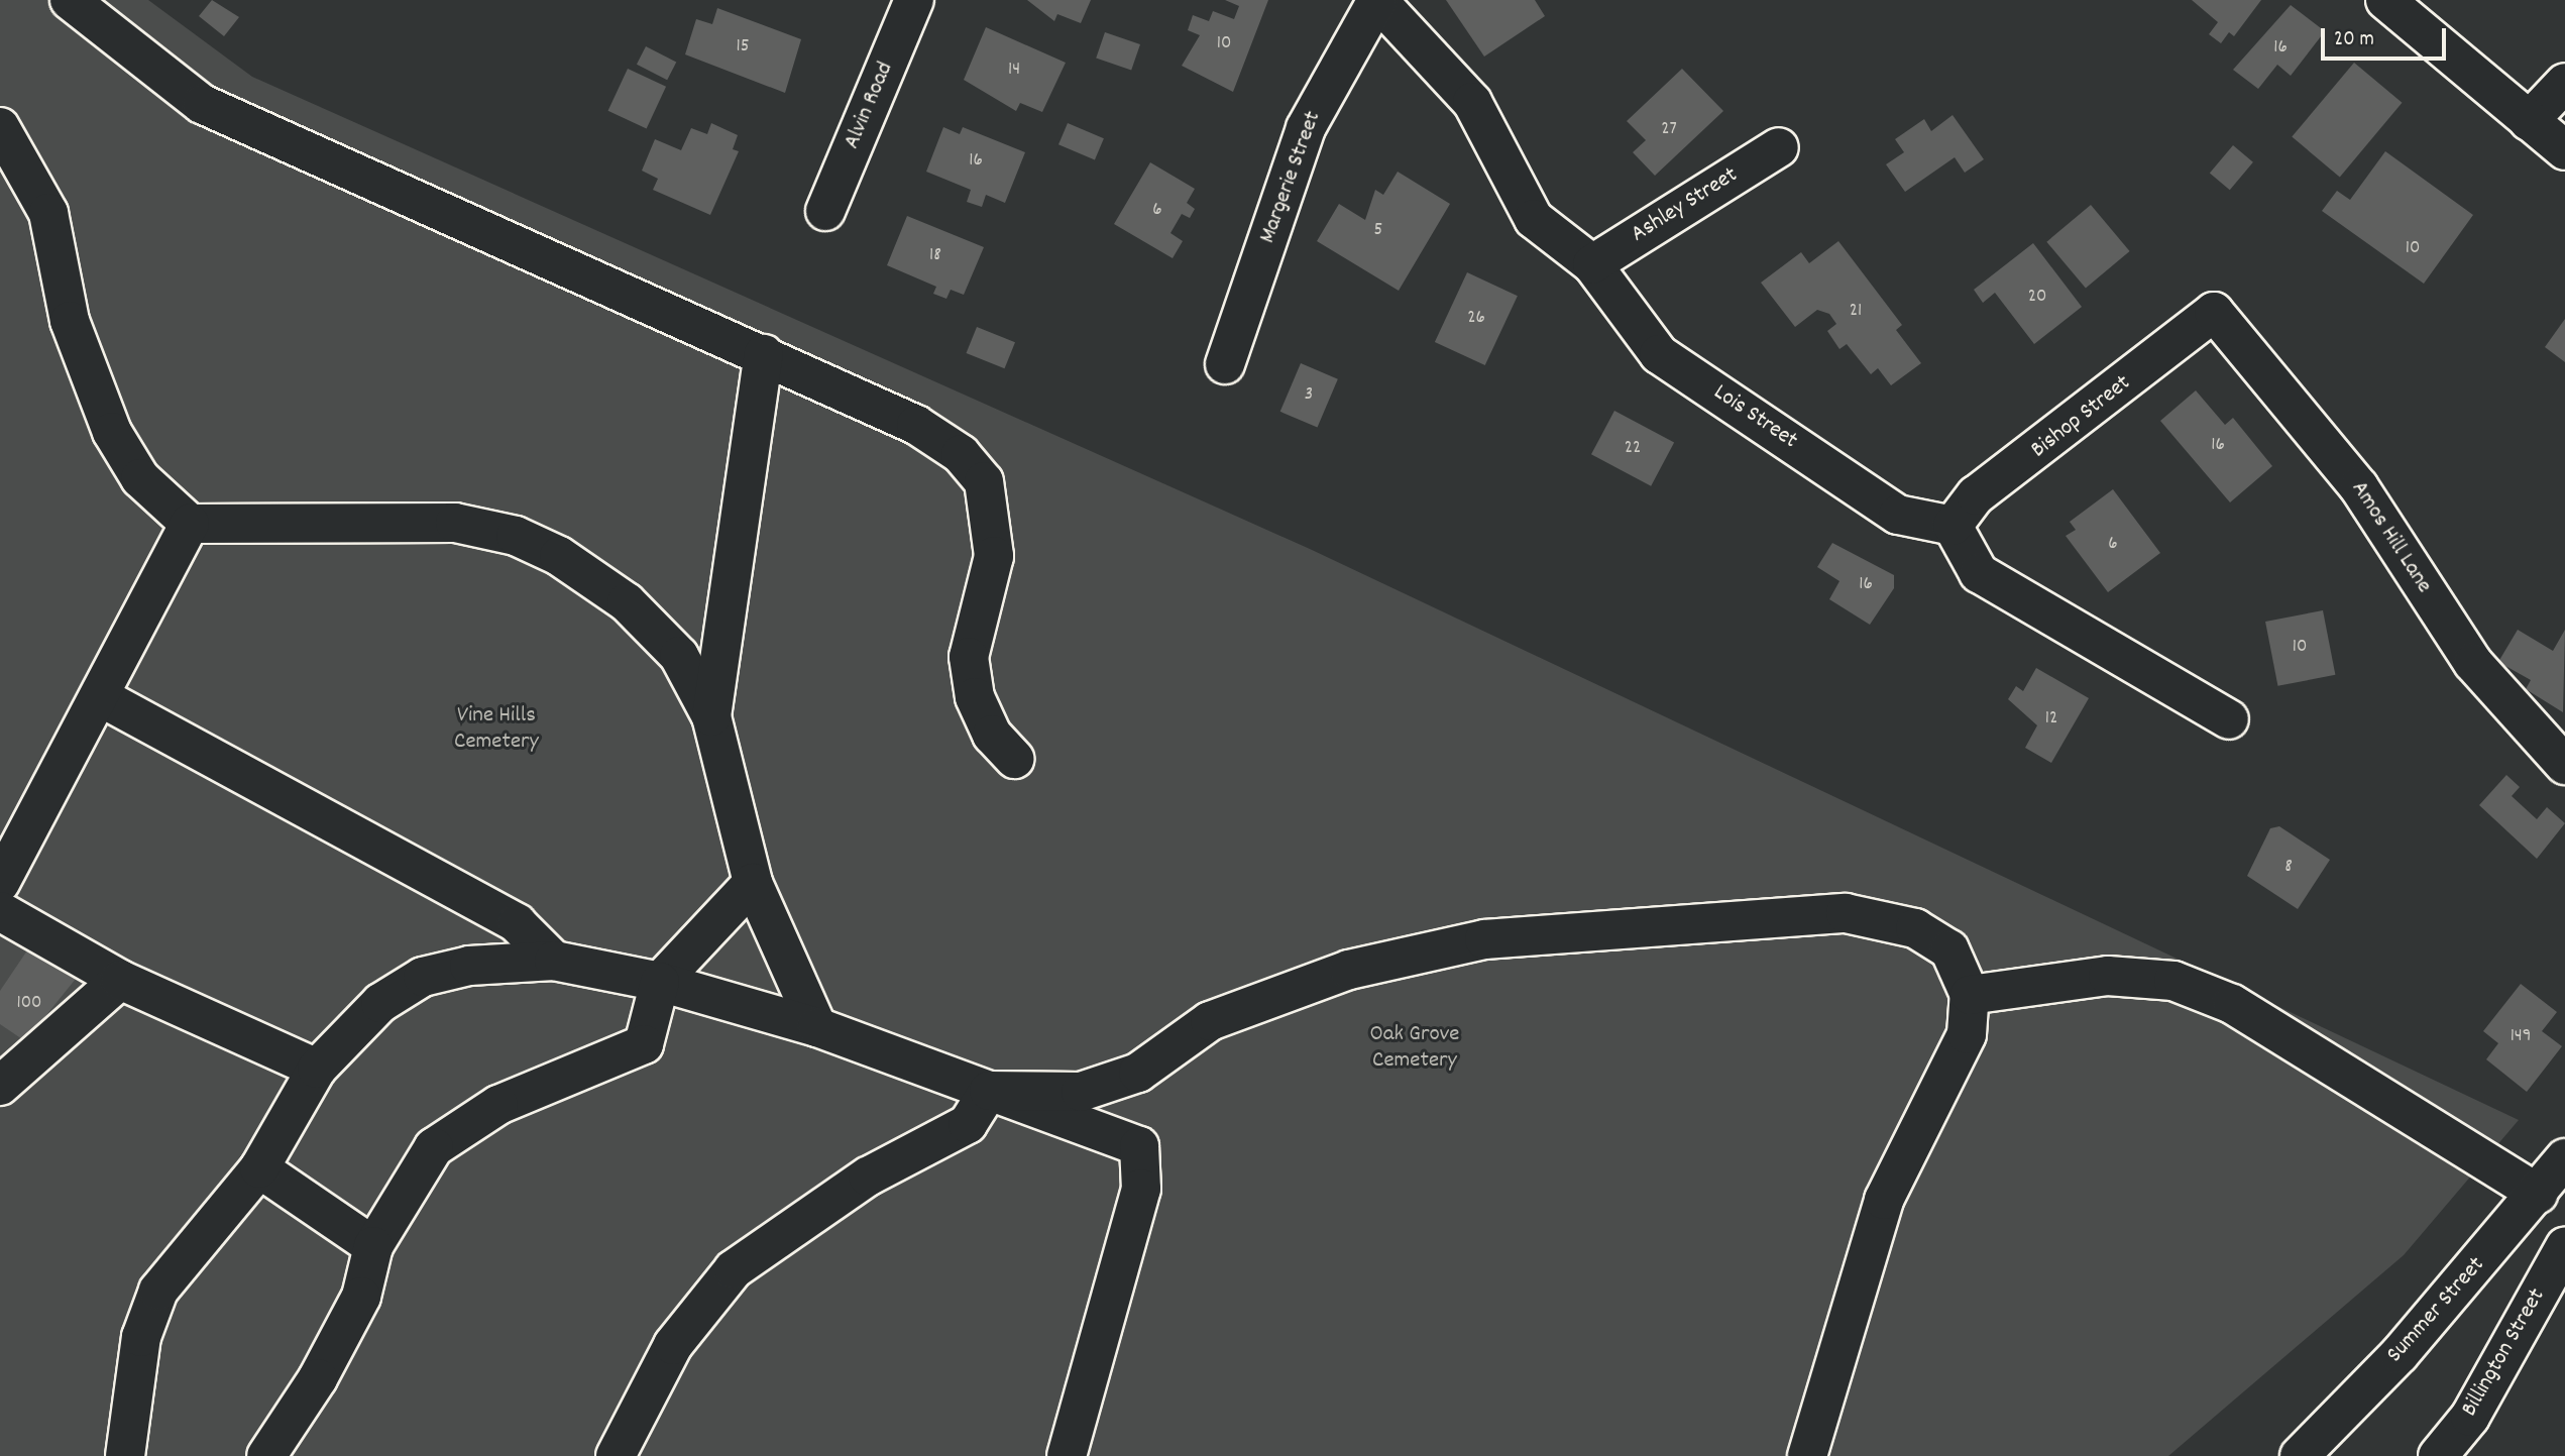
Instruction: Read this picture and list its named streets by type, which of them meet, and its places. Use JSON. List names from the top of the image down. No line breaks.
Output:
{"streets":{"street":["Alvin Road","Margerie Street","Ashley Street","Lois Street","Bishop Street","Amos Hill Lane","Summer Street","Billington Street"]},"crossings":[["Margerie Street","Lois Street"],["Ashley Street","Lois Street"],["Lois Street","Bishop Street"],["Bishop Street","Amos Hill Lane"]],"parks":["Vine Hills Cemetery","Oak Grove Cemetery"],"house_numbers":["10","15","16","14","27","16","6","5","10","18","20","21","26","3","16","22","6","16","10","12","8","100","149"],"scale_bar":"20 m"}
